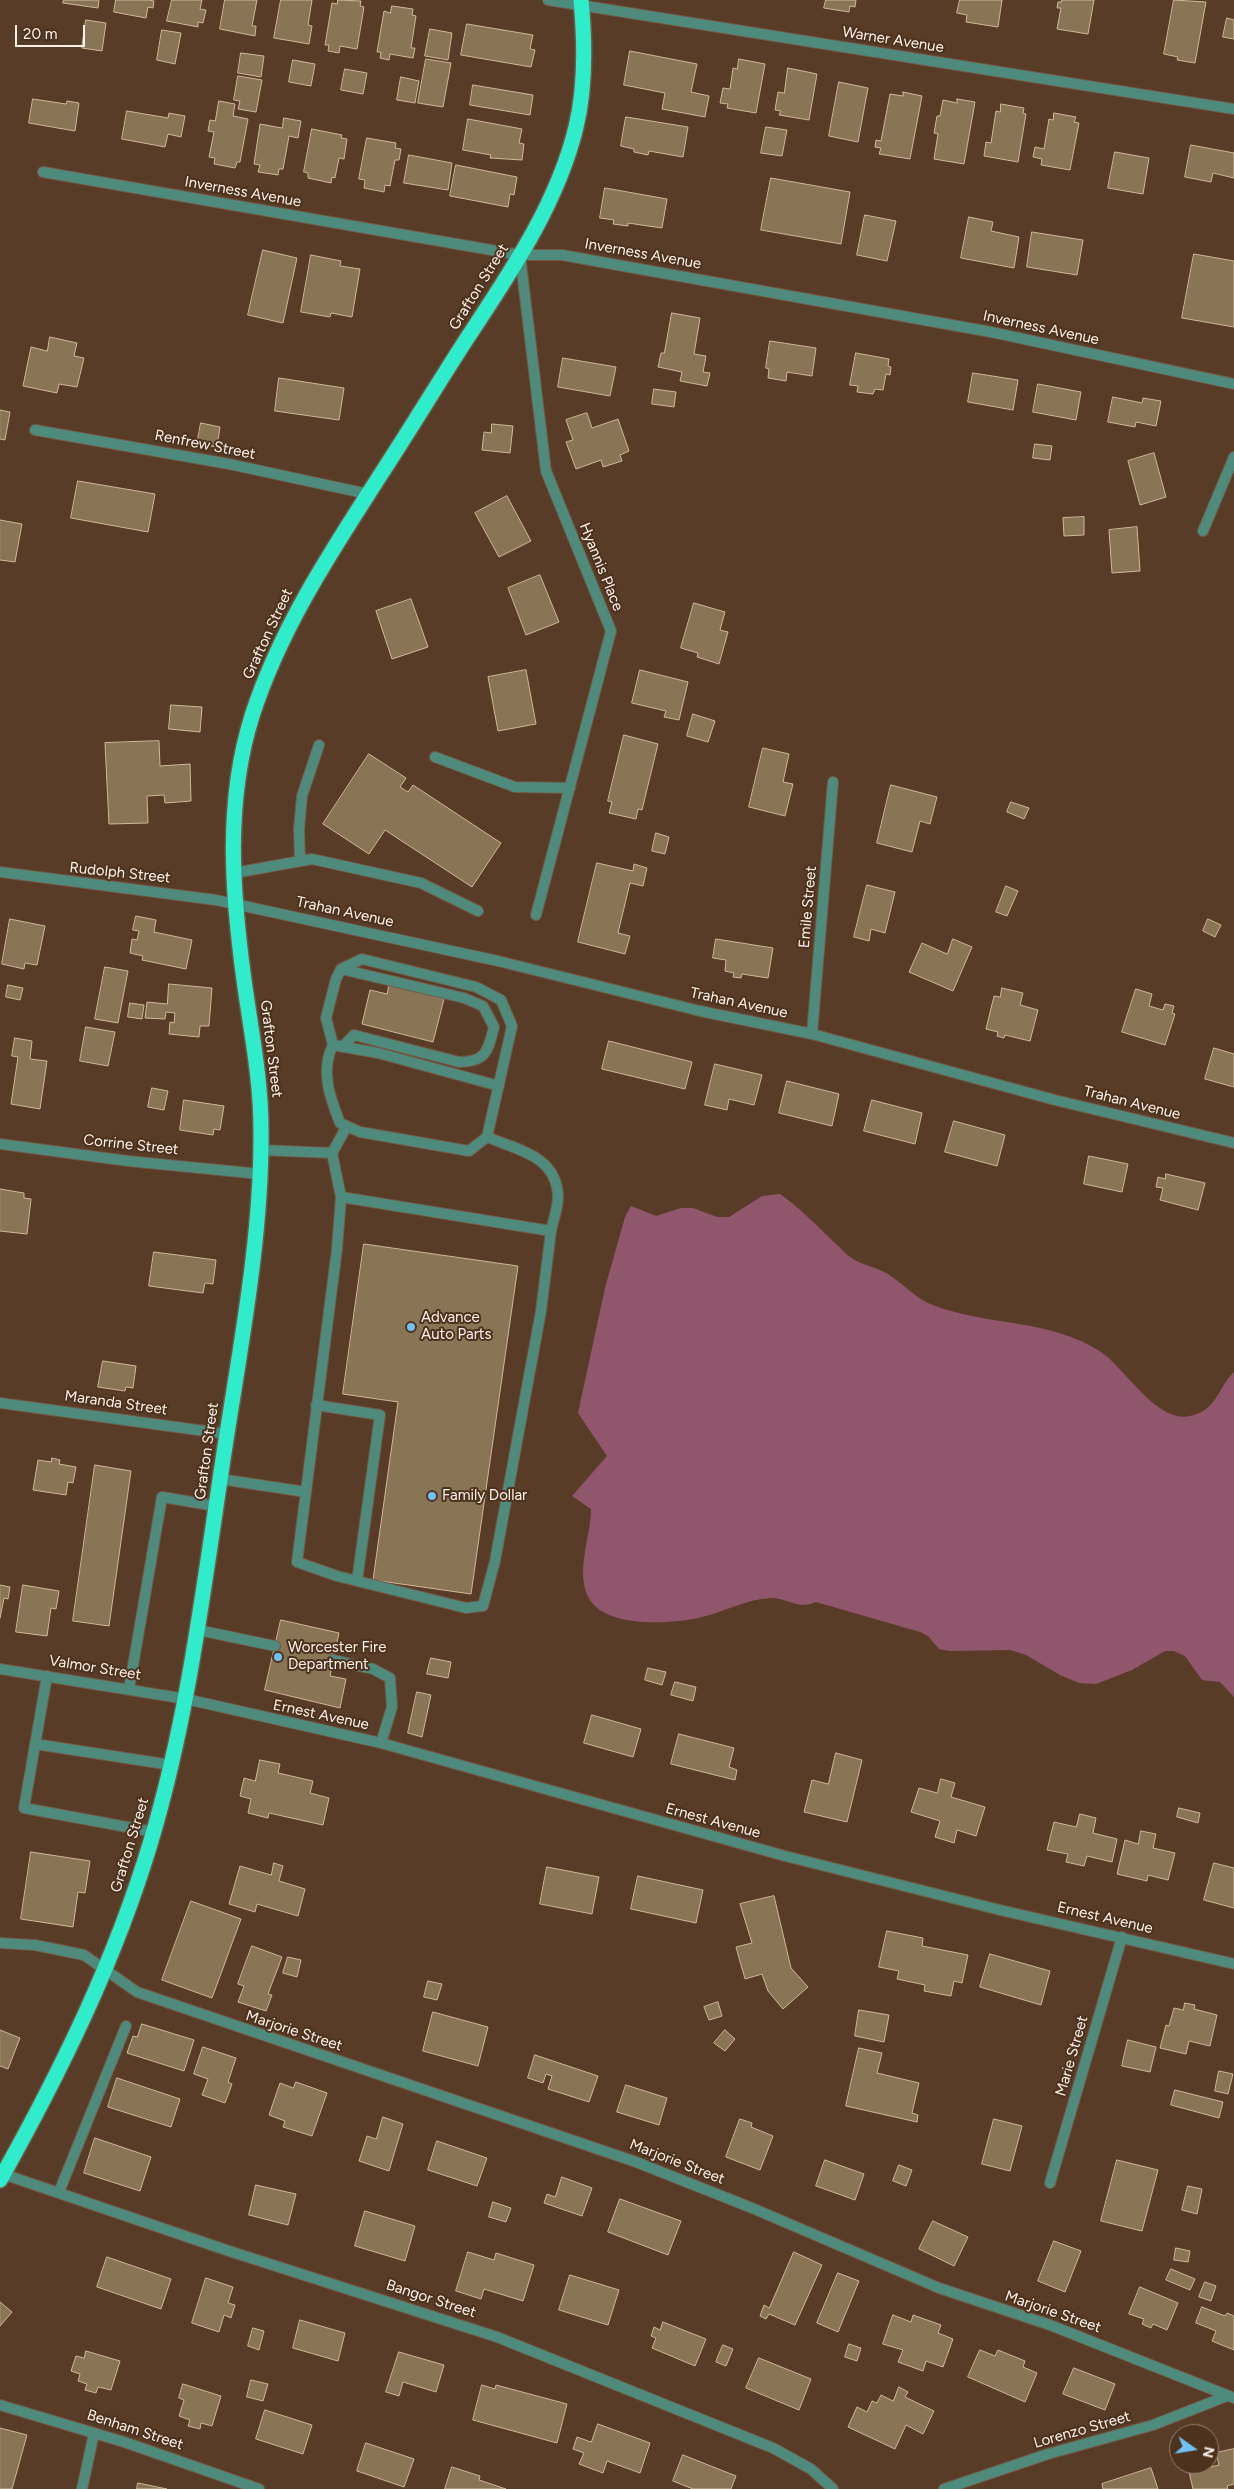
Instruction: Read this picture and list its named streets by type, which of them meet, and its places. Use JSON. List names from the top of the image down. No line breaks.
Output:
{"streets":{"highway":["Grafton Street"],"street":["Warner Avenue","Inverness Avenue","Renfrew Street","Hyannis Place","Rudolph Street","Emile Street","Trahan Avenue","Corrine Street","Maranda Street","Valmor Street","Ernest Avenue","Marjorie Street","Marie Street","Bangor Street","Benham Street","Lorenzo Street"]},"crossings":[["Warner Avenue","Grafton Street"],["Inverness Avenue","Grafton Street"],["Inverness Avenue","Hyannis Place"],["Grafton Street","Renfrew Street"],["Grafton Street","Hyannis Place"],["Grafton Street","Rudolph Street"],["Grafton Street","Trahan Avenue"],["Grafton Street","Corrine Street"],["Grafton Street","Maranda Street"],["Grafton Street","Valmor Street"],["Grafton Street","Ernest Avenue"],["Grafton Street","Marjorie Street"],["Grafton Street","Bangor Street"],["Rudolph Street","Trahan Avenue"],["Emile Street","Trahan Avenue"],["Valmor Street","Ernest Avenue"],["Ernest Avenue","Marie Street"],["Marjorie Street","Lorenzo Street"]],"places":["Advance Auto Parts","Family Dollar","Worcester Fire Department"],"scale_bar":"20 m","north":"right"}
